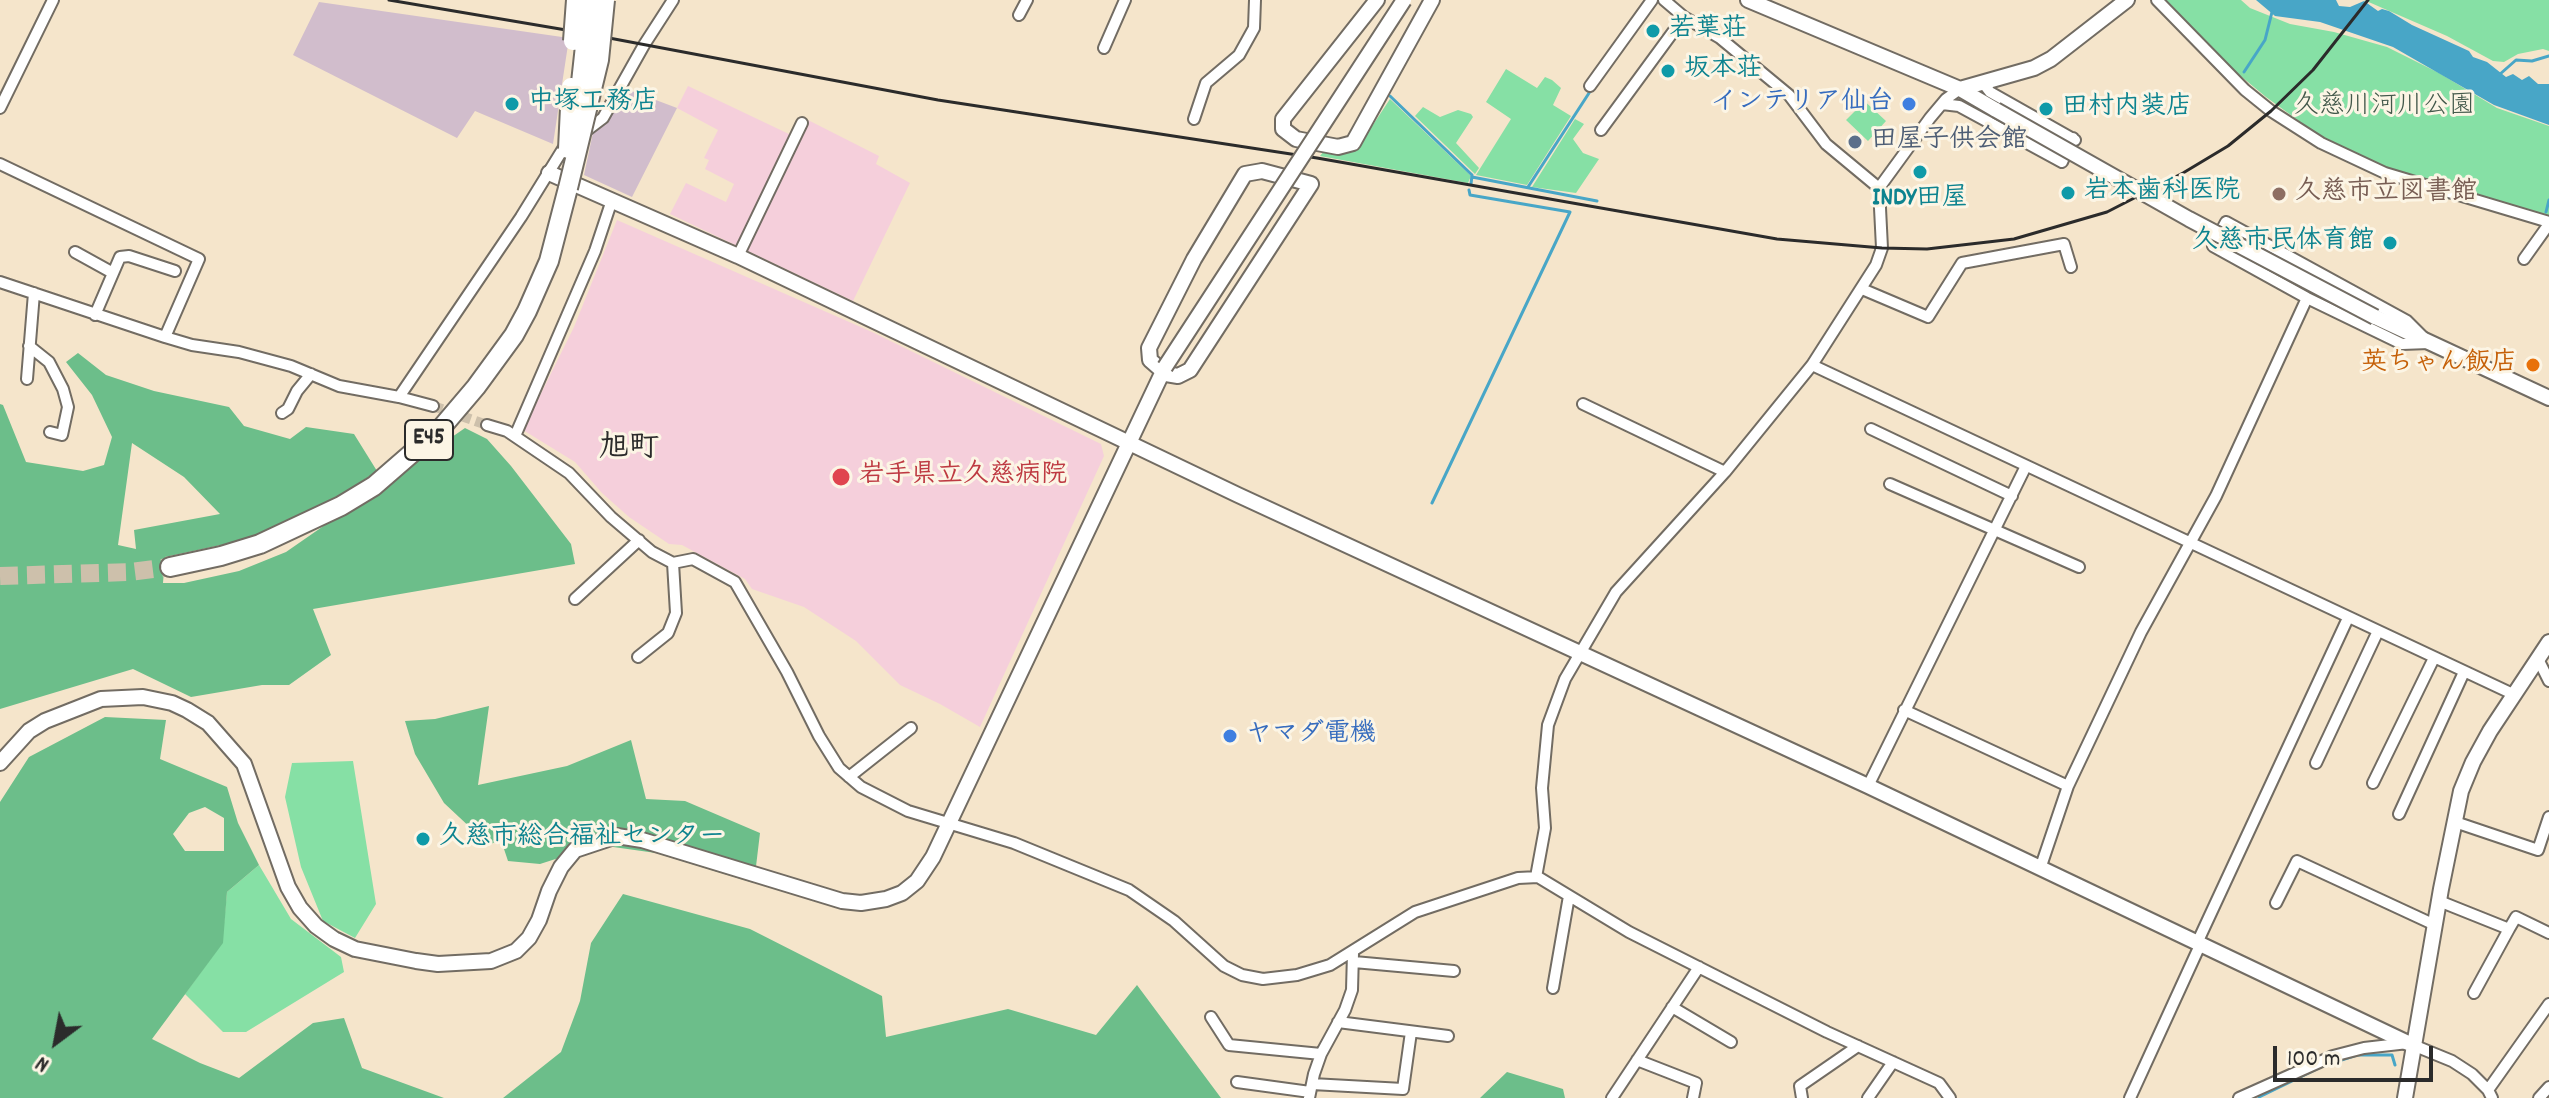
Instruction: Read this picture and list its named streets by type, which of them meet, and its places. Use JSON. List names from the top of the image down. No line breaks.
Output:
{"streets":{"highway":["E45"]},"districts":["旭町"],"parks":["久慈川河川公園"],"places":["若葉荘","坂本荘","中塚工務店","インテリア仙台","田村内装店","田屋子供会館","INDY田屋","岩本歯科医院","久慈市立図書館","久慈市民体育館","英ちゃん飯店","岩手県立久慈病院","ヤマダ電機","久慈市総合福祉センター"],"scale_bar":"100 m","north":"bottom left"}
